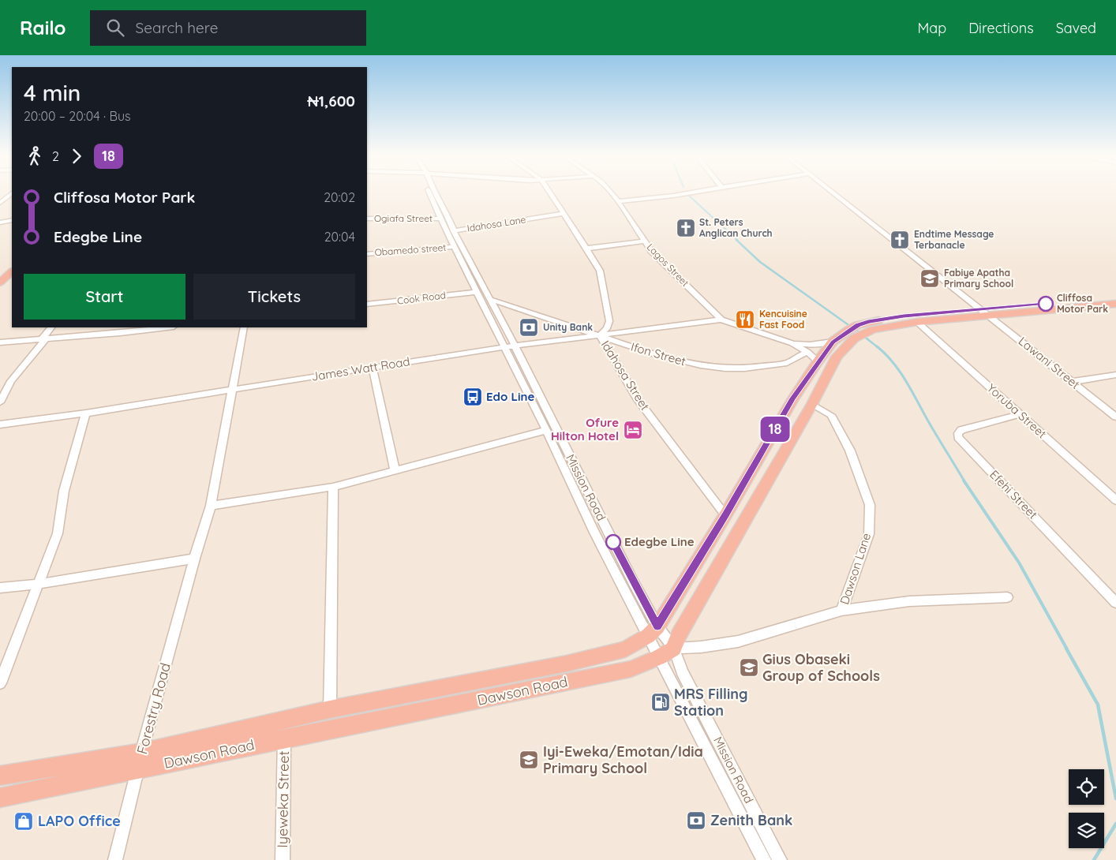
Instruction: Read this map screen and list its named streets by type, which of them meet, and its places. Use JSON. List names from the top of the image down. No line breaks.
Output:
{"streets":{"highway":["Dawson Road"],"street":["Ogiafa Street","Idahosa Lane","Obamedo street","Lagos Street","Cook Road","Ifon Street","Lawani Street","James Watt Road","Idahosa Street","Yoruba Street","Mission Road","Efehi Street","Dawson Lane","Forestry Road","Iyeweka Street"]},"crossings":[["Ogiafa Street","Mission Road"],["Idahosa Lane","Idahosa Street"],["Idahosa Lane","Mission Road"],["Obamedo street","Mission Road"],["Lagos Street","James Watt Road"],["Cook Road","Mission Road"],["Ifon Street","James Watt Road"],["Ifon Street","Idahosa Street"],["Ifon Street","Mission Road"],["James Watt Road","Idahosa Street"],["James Watt Road","Mission Road"],["James Watt Road","Forestry Road"],["Idahosa Street","Dawson Road"],["Yoruba Street","Efehi Street"],["Mission Road","Dawson Lane"],["Mission Road","Dawson Road"],["Dawson Lane","Dawson Road"],["Dawson Road","Forestry Road"],["Dawson Road","Iyeweka Street"]],"places":{"church":["St. Peters Anglican Church","Endtime Message Terbanacle"],"school or university":["Fabiye Apatha Primary School","Gius Obaseki Group of Schools","Iyi-Eweka/Emotan/Idia Primary School"],"other":["Cliffosa Motor Park","Edegbe Line"],"restaurant":["Kencuisine Fast Food"],"bank":["Unity Bank","Zenith Bank"],"bus stop":["Edo Line"],"hotel":["Ofure Hilton Hotel"],"fuel station":["MRS Filling Station"],"shop":["LAPO Office"]},"lines":["bus line 18"],"page":{"header":"Railo","search":"Search here","nav":["Map","Directions","Saved"],"on_map":"18","heading":["4 min","20:00 – 20:04 · Bus","₦1,600"],"legs":["2","18"],"list":[{"name":"Cliffosa Motor Park","value":"20:02"},{"name":"Edegbe Line","value":"20:04"}],"buttons":["Start","Tickets"]}}
